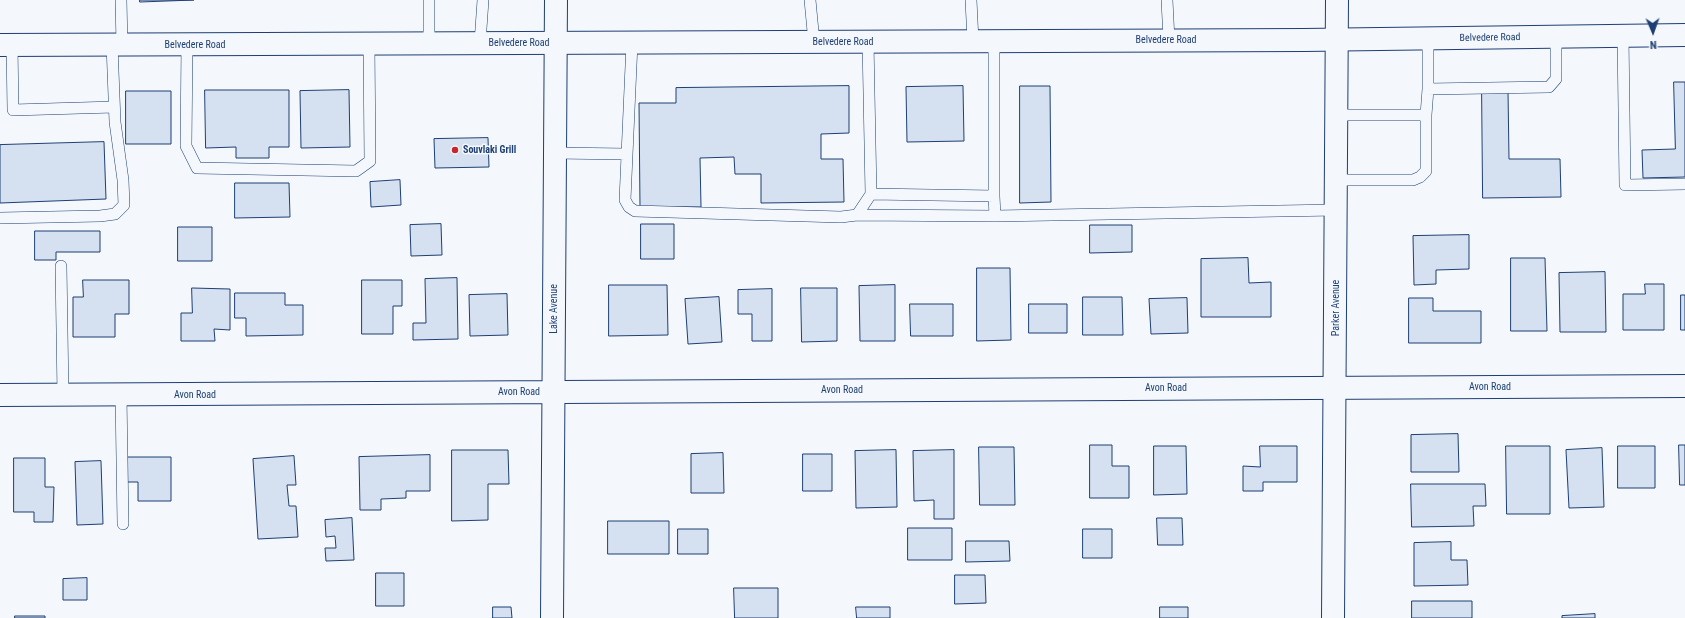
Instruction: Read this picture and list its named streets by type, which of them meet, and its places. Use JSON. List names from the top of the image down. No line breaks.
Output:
{"streets":{"street":["Belvedere Road","Parker Avenue","Lake Avenue","Avon Road"]},"crossings":[["Belvedere Road","Parker Avenue"],["Belvedere Road","Lake Avenue"],["Parker Avenue","Avon Road"],["Lake Avenue","Avon Road"]],"places":["Souvlaki Grill"],"north":"bottom"}
